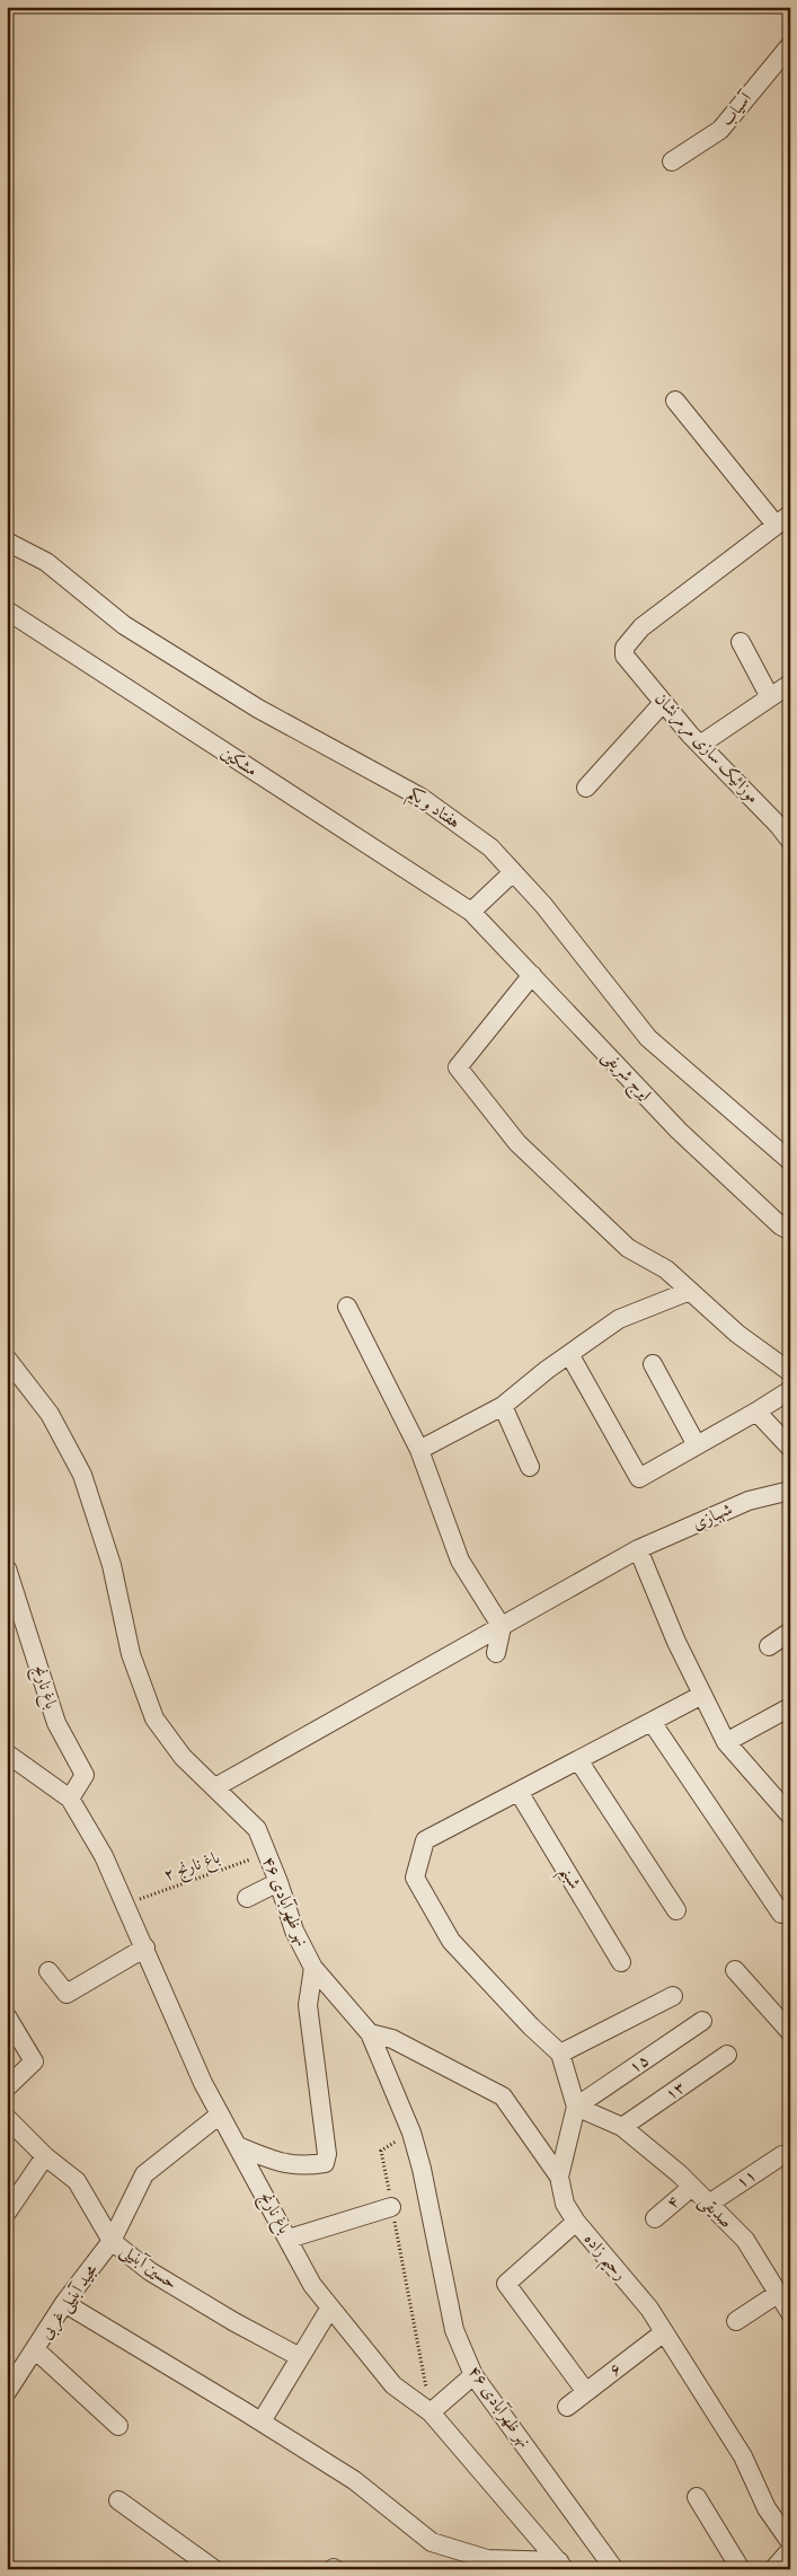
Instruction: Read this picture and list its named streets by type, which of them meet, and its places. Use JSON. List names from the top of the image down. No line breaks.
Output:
{"streets":{"street":["آسیاب","موزائیک سازی مرمرنشان","مشکین","هفتاد و یکم","ایرج شریفی","شهبازی","باغ نارنج","شبنم","نهر ظهرآبادی ۴۶","۱۵","۱۳","۱۱","۴","صدیقی","رحیم زاده","حسین آبنیلی","مجید آبنیلی غربی","۶"],"path":["باغ نارنج ۲"]},"crossings":[["مشکین","ایرج شریفی"],["شهبازی","نهر ظهرآبادی ۴۶"],["باغ نارنج","باغ نارنج ۲"],["باغ نارنج","مجید آبنیلی غربی"],["باغ نارنج ۲","نهر ظهرآبادی ۴۶"],["نهر ظهرآبادی ۴۶","رحیم زاده"],["۱۵","صدیقی"],["۱۳","صدیقی"],["۱۱","صدیقی"],["۴","صدیقی"],["رحیم زاده","۶"],["حسین آبنیلی","مجید آبنیلی غربی"]]}
